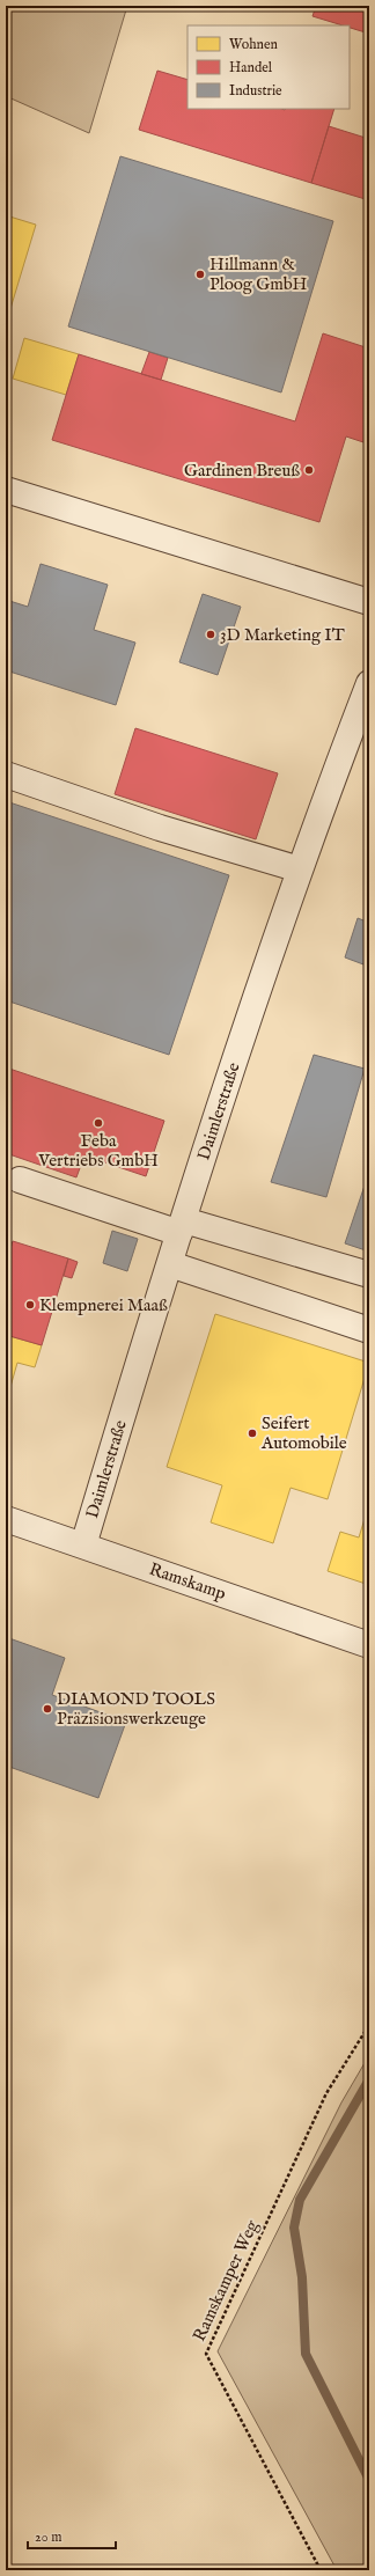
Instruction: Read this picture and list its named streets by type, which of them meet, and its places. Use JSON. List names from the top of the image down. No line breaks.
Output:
{"streets":{"street":["Daimlerstraße","Ramskamp"],"path":["Ramskamper Weg"]},"crossings":[["Daimlerstraße","Ramskamp"]],"places":["Hillmann & Ploog GmbH","Gardinen Breuß","3D Marketing IT","Feba Vertriebs GmbH","Klempnerei Maaß","Seifert Automobile","DIAMOND TOOLS Präzisionswerkzeuge"],"legend":["Wohnen","Handel","Industrie"],"scale_bar":"20 m"}
